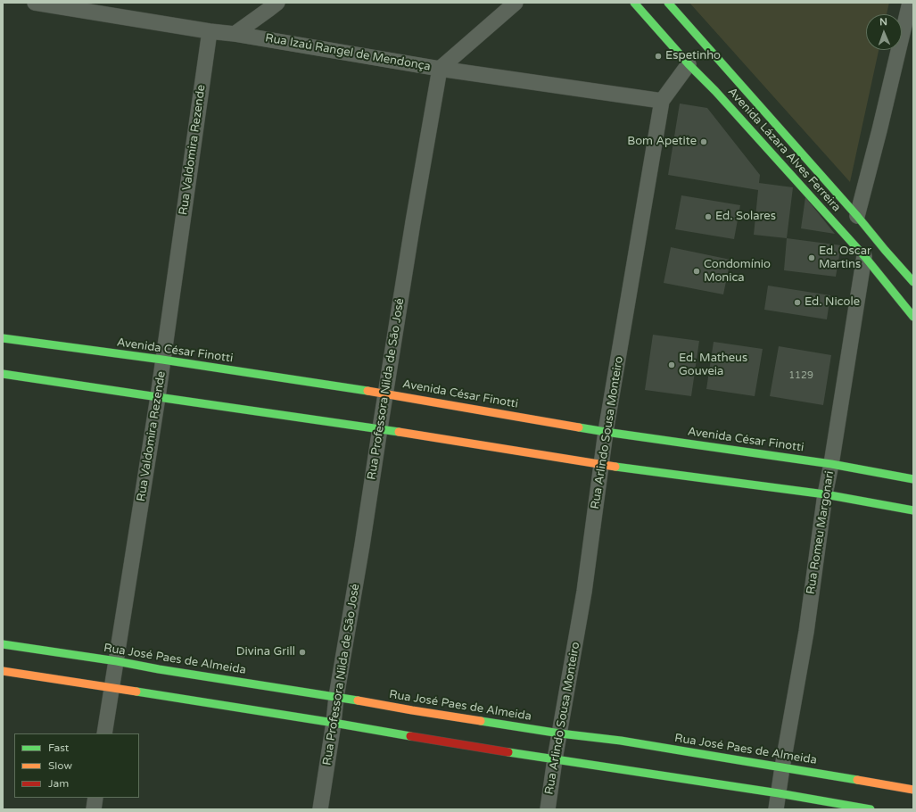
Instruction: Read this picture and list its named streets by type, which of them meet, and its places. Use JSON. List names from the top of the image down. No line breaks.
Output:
{"streets":{"main road":["Avenida Lázara Alves Ferreira","Avenida César Finotti","Rua José Paes de Almeida"],"street":["Rua Izaú Rangel de Mendonça","Rua Valdomira Rezende","Rua Professora Nilda de São José","Rua Arlindo Sousa Monteiro","Rua Romeu Margonari"]},"crossings":[["Rua Izaú Rangel de Mendonça","Rua Valdomira Rezende"],["Rua Izaú Rangel de Mendonça","Rua Professora Nilda de São José"],["Rua Izaú Rangel de Mendonça","Rua Arlindo Sousa Monteiro"],["Rua Valdomira Rezende","Avenida César Finotti"],["Rua Valdomira Rezende","Rua José Paes de Almeida"],["Avenida Lázara Alves Ferreira","Rua Arlindo Sousa Monteiro"],["Avenida Lázara Alves Ferreira","Rua Romeu Margonari"],["Avenida César Finotti","Rua Professora Nilda de São José"],["Avenida César Finotti","Rua Arlindo Sousa Monteiro"],["Avenida César Finotti","Rua Romeu Margonari"],["Rua Professora Nilda de São José","Rua José Paes de Almeida"],["Rua Arlindo Sousa Monteiro","Rua José Paes de Almeida"],["Rua Romeu Margonari","Rua José Paes de Almeida"]],"places":["Espetinho","Bom Apetite","Ed. Solares","Ed. Oscar Martins","Condomínio Monica","Ed. Nicole","Ed. Matheus Gouveia","Divina Grill"],"house_numbers":["1129"],"legend":["Fast","Slow","Jam"],"north":"top"}
